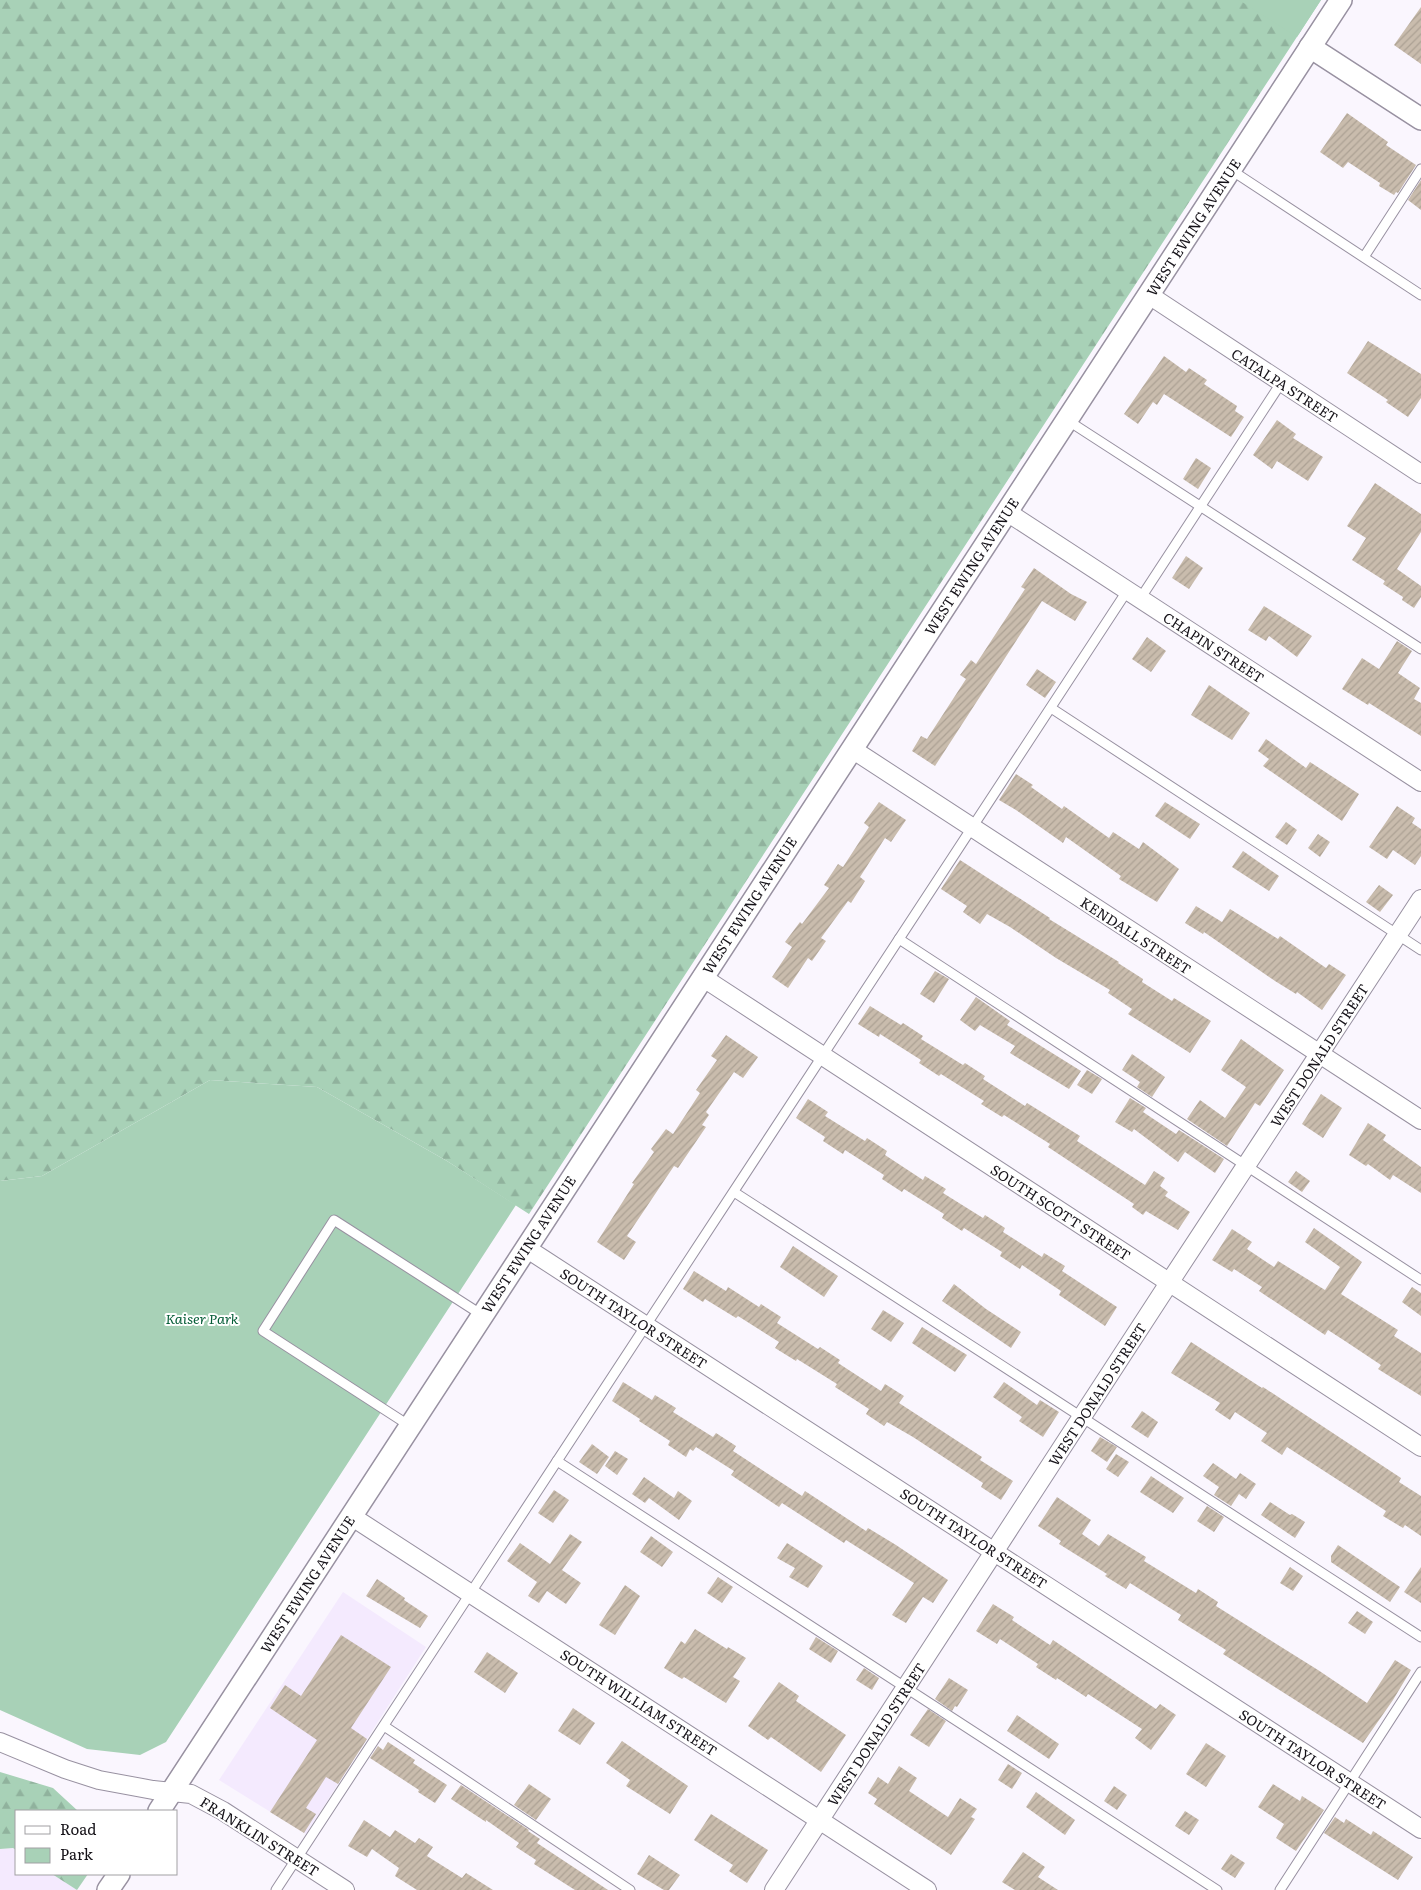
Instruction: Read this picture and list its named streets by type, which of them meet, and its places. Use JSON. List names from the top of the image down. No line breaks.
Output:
{"streets":{"street":["WEST EWING AVENUE","CATALPA STREET","CHAPIN STREET","KENDALL STREET","WEST DONALD STREET","SOUTH SCOTT STREET","SOUTH TAYLOR STREET","SOUTH WILLIAM STREET","FRANKLIN STREET"]},"crossings":[["WEST EWING AVENUE","CATALPA STREET"],["WEST EWING AVENUE","CHAPIN STREET"],["WEST EWING AVENUE","KENDALL STREET"],["WEST EWING AVENUE","SOUTH SCOTT STREET"],["WEST EWING AVENUE","SOUTH TAYLOR STREET"],["WEST EWING AVENUE","SOUTH WILLIAM STREET"],["WEST EWING AVENUE","FRANKLIN STREET"],["KENDALL STREET","WEST DONALD STREET"],["WEST DONALD STREET","SOUTH SCOTT STREET"],["WEST DONALD STREET","SOUTH TAYLOR STREET"],["WEST DONALD STREET","SOUTH WILLIAM STREET"]],"parks":["Kaiser Park"],"legend":["Road","Park"]}
